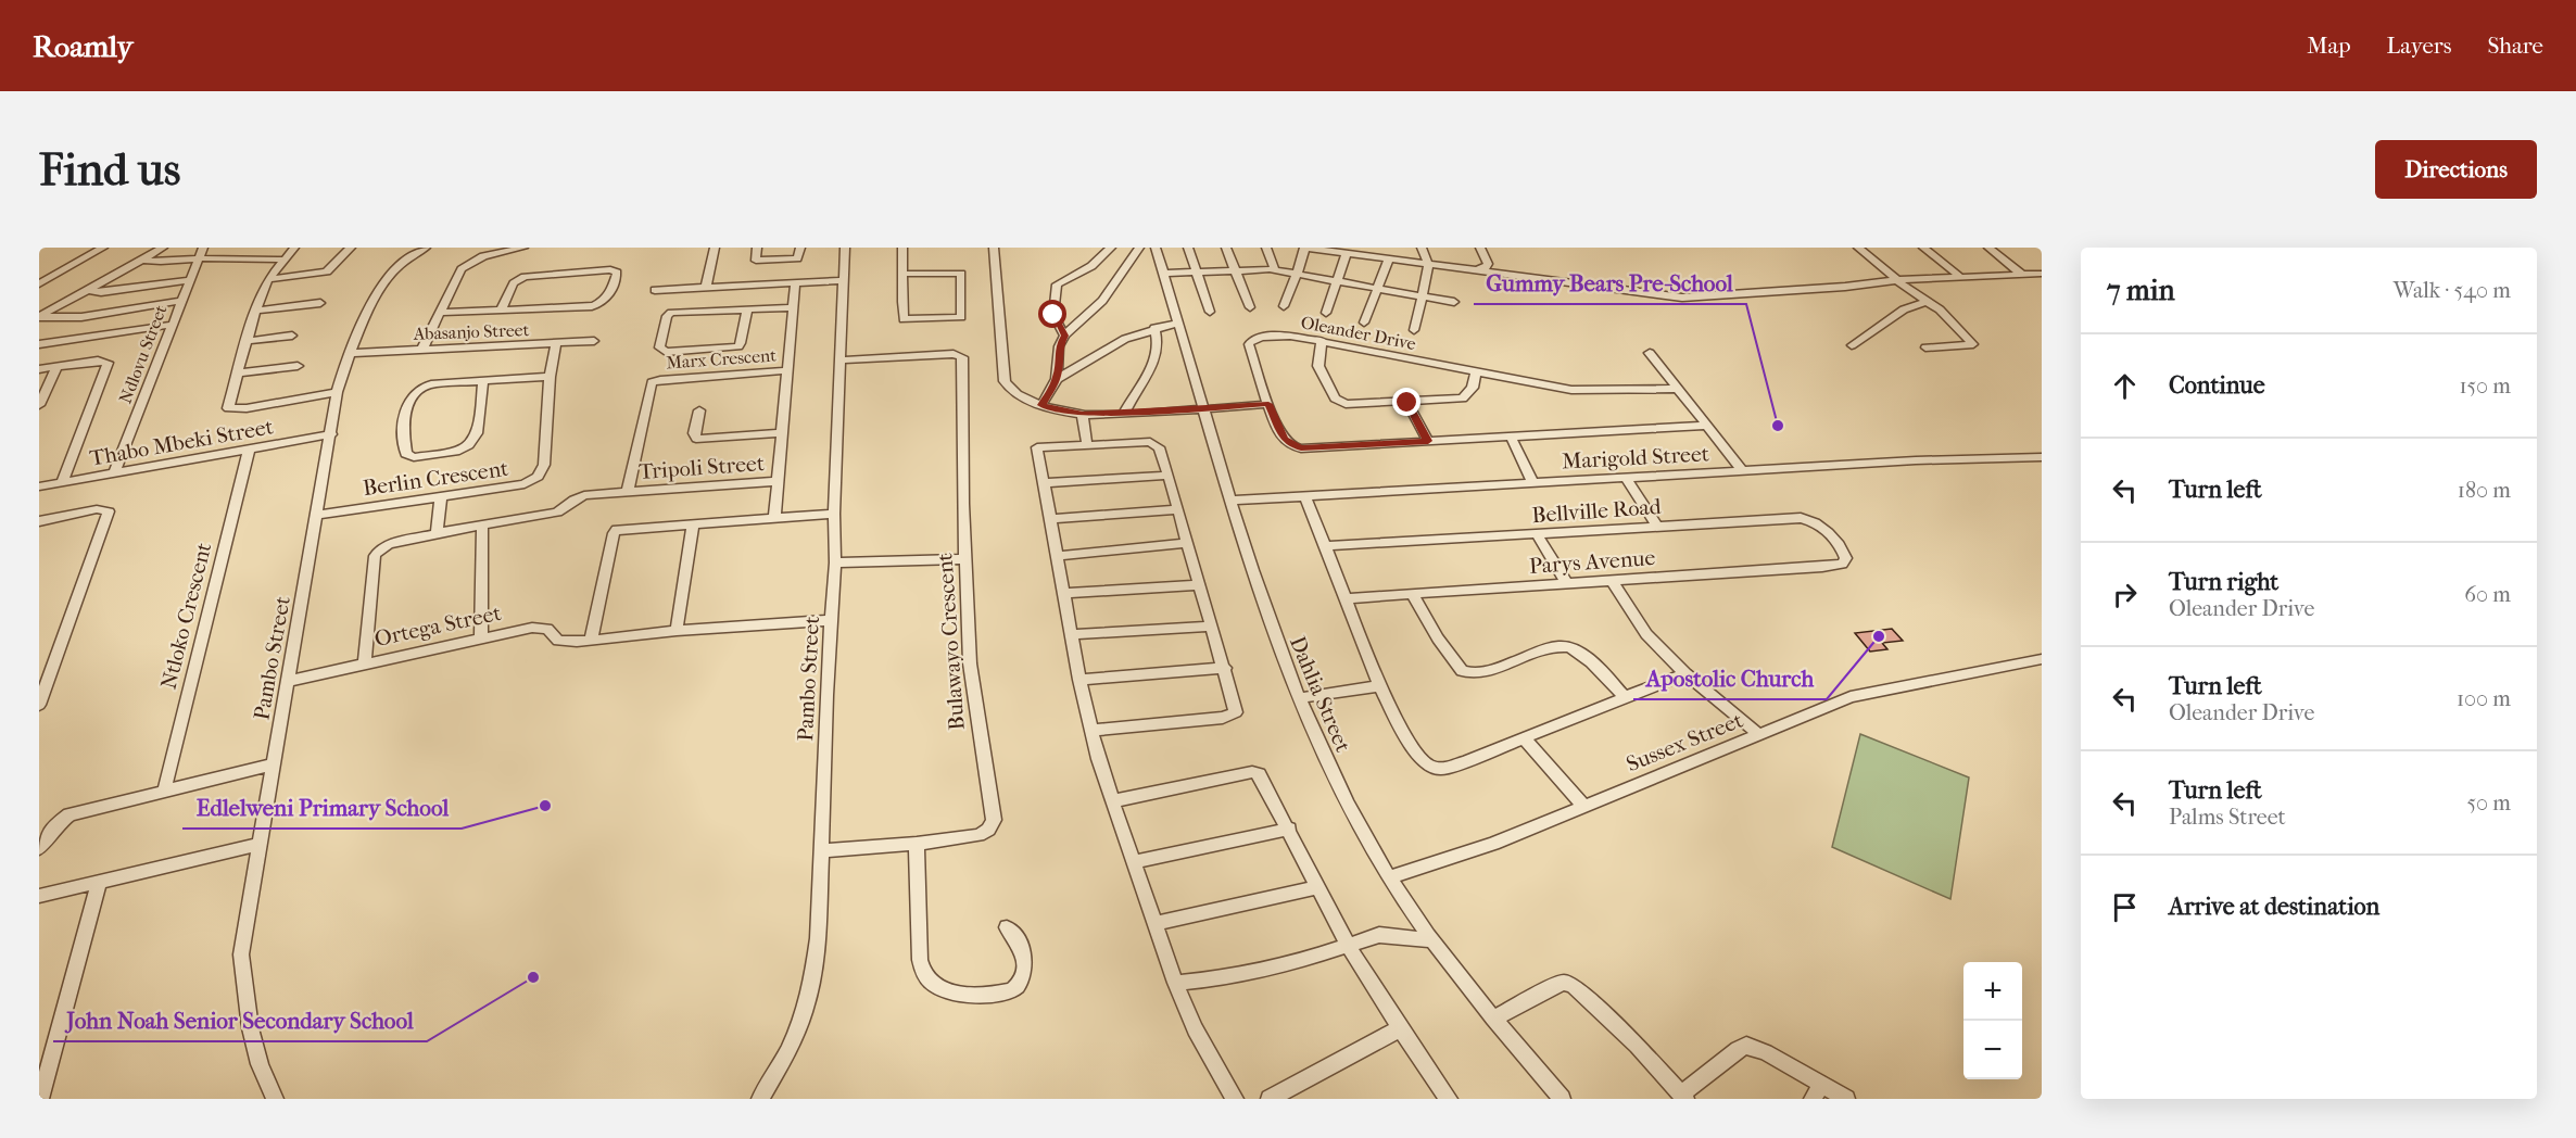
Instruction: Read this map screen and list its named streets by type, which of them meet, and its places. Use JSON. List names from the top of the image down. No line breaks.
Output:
{"streets":{"street":["Abasanjo Street","Oleander Drive","Ndlovu Street","Marx Crescent","Thabo Mbeki Street","Marigold Street","Tripoli Street","Berlin Crescent","Bellville Road","Parys Avenue","Ntloko Crescent","Ortega Street","Bulawayo Crescent","Pambo Street","Dahlia Street","Sussex Street"]},"crossings":[["Abasanjo Street","Berlin Crescent"],["Abasanjo Street","Pambo Street"],["Ndlovu Street","Thabo Mbeki Street"],["Marx Crescent","Tripoli Street"],["Thabo Mbeki Street","Ntloko Crescent"],["Thabo Mbeki Street","Pambo Street"],["Marigold Street","Dahlia Street"],["Tripoli Street","Ortega Street"],["Berlin Crescent","Pambo Street"],["Bellville Road","Parys Avenue"],["Ortega Street","Pambo Street"],["Bulawayo Crescent","Pambo Street"],["Dahlia Street","Sussex Street"]],"places":["Gummy Bears Pre-School","Apostolic Church","Edlelweni Primary School","John Noah Senior Secondary School"],"page":{"header":"Roamly","nav":["Map","Layers","Share"],"buttons":"Directions","title":"Find us","heading":["7 min","Walk · 540 m"],"list":[["Continue","150 m"],["Turn left","180 m"],["Turn right","Oleander Drive","60 m"],["Turn left","Oleander Drive","100 m"],["Turn left","Palms Street","50 m"],"Arrive at destination"],"map_buttons":["+","−"]}}
